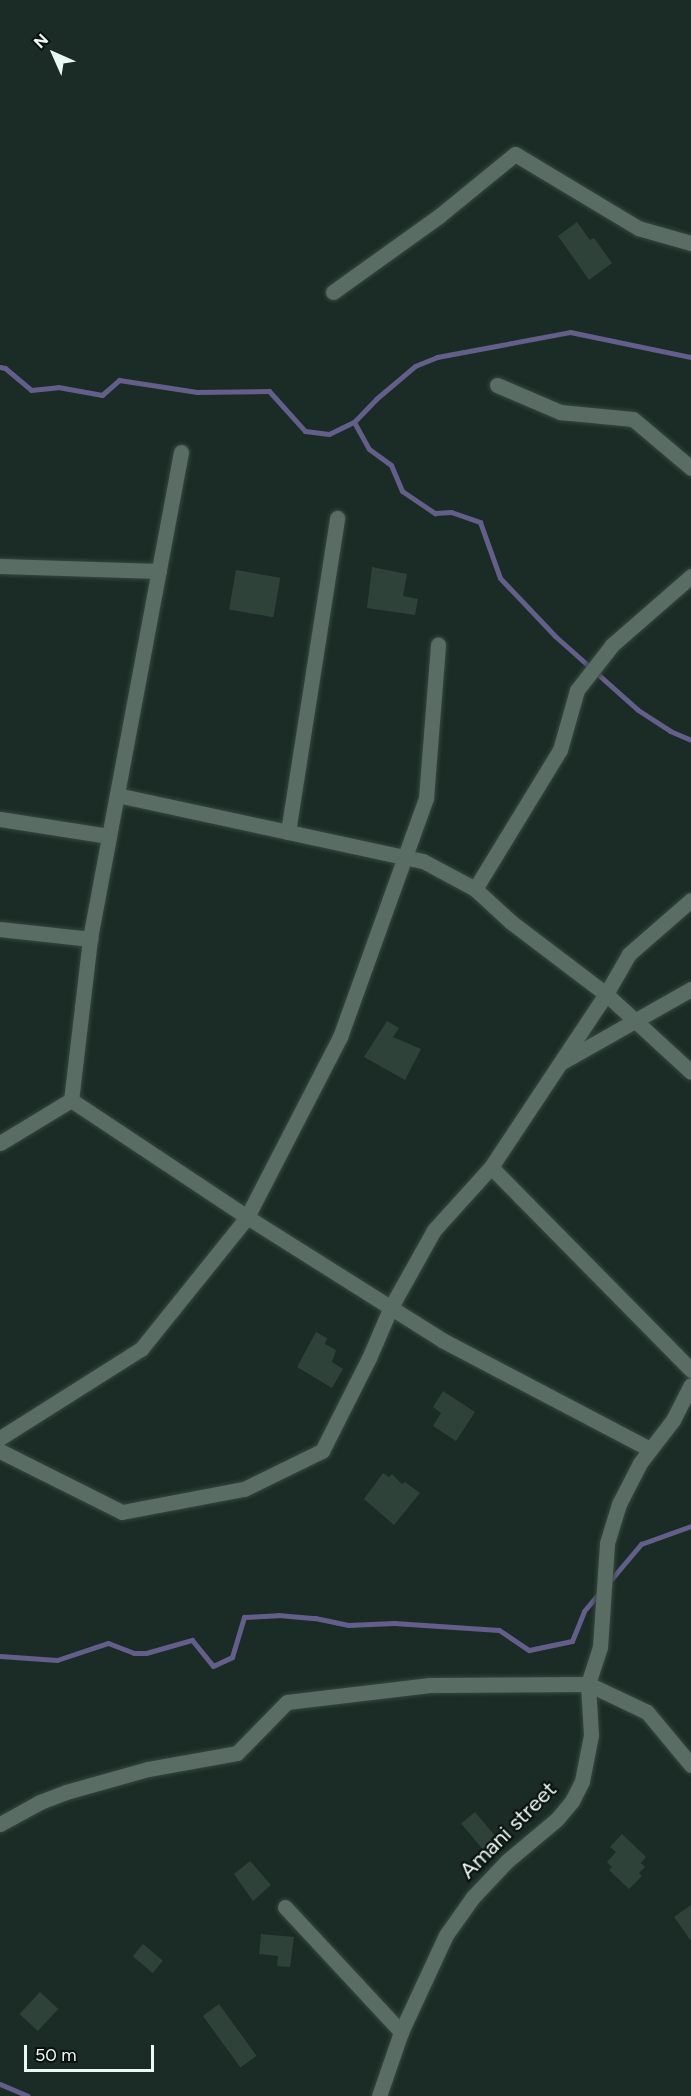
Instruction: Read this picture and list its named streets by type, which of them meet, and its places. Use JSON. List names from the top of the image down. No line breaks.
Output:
{"streets":{"street":["Amani street"]},"scale_bar":"50 m","north":"top left"}
